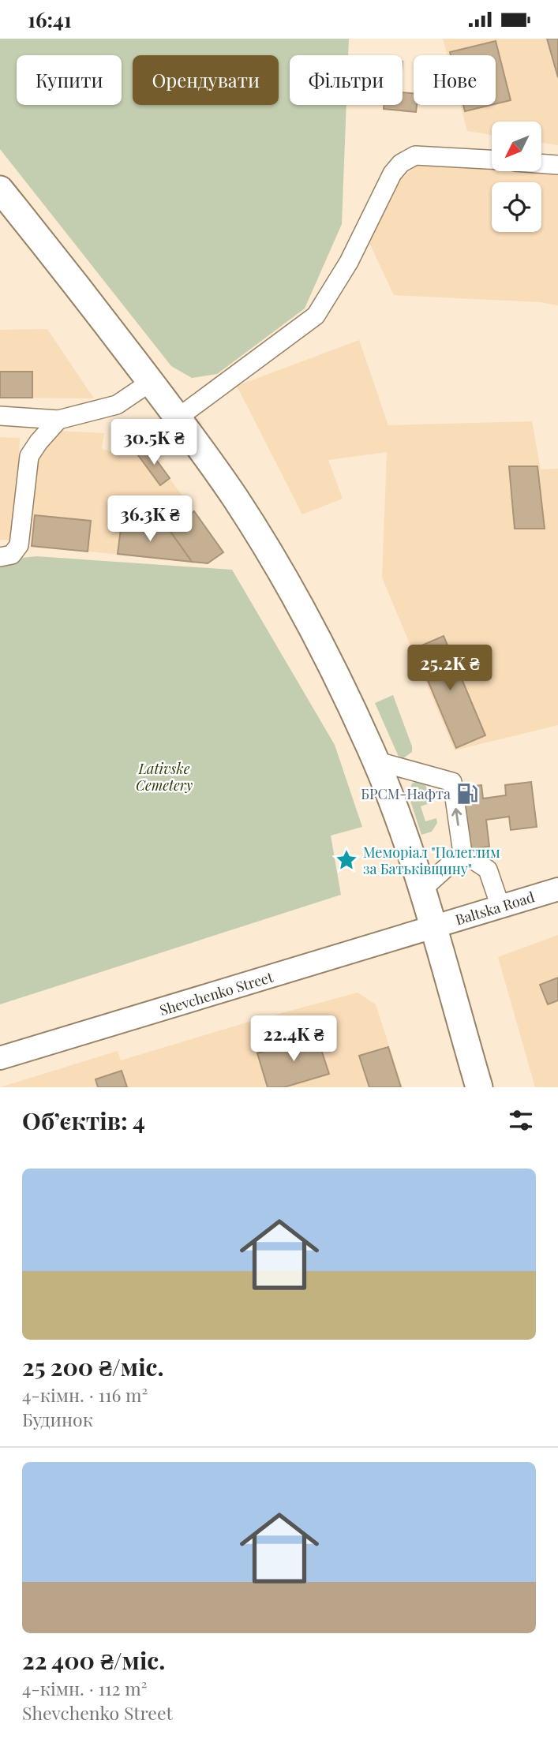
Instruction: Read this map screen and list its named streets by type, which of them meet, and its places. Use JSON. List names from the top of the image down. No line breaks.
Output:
{"streets":{"main road":["Baltska Road","Shevchenko Street"]},"crossings":[["Baltska Road","Shevchenko Street"]],"parks":["Lativske Cemetery"],"places":{"fuel station":["БРСМ-Нафта"],"place":["Меморіал \"Полеглим за Батьківщину\""]},"north":"bottom left","page":{"status":"16:41","chip":["Купити","Орендувати","Фільтри","Нове"],"price":["30.5K ₴","36.3K ₴","25.2K ₴","22.4K ₴"],"heading":"Об’єктів: 4","list":[{"name":"25 200 ₴/міс.","note":"4-кімн. · 116 m² · Будинок"},{"name":"22 400 ₴/міс.","note":"4-кімн. · 112 m² · Shevchenko Street"}]}}
